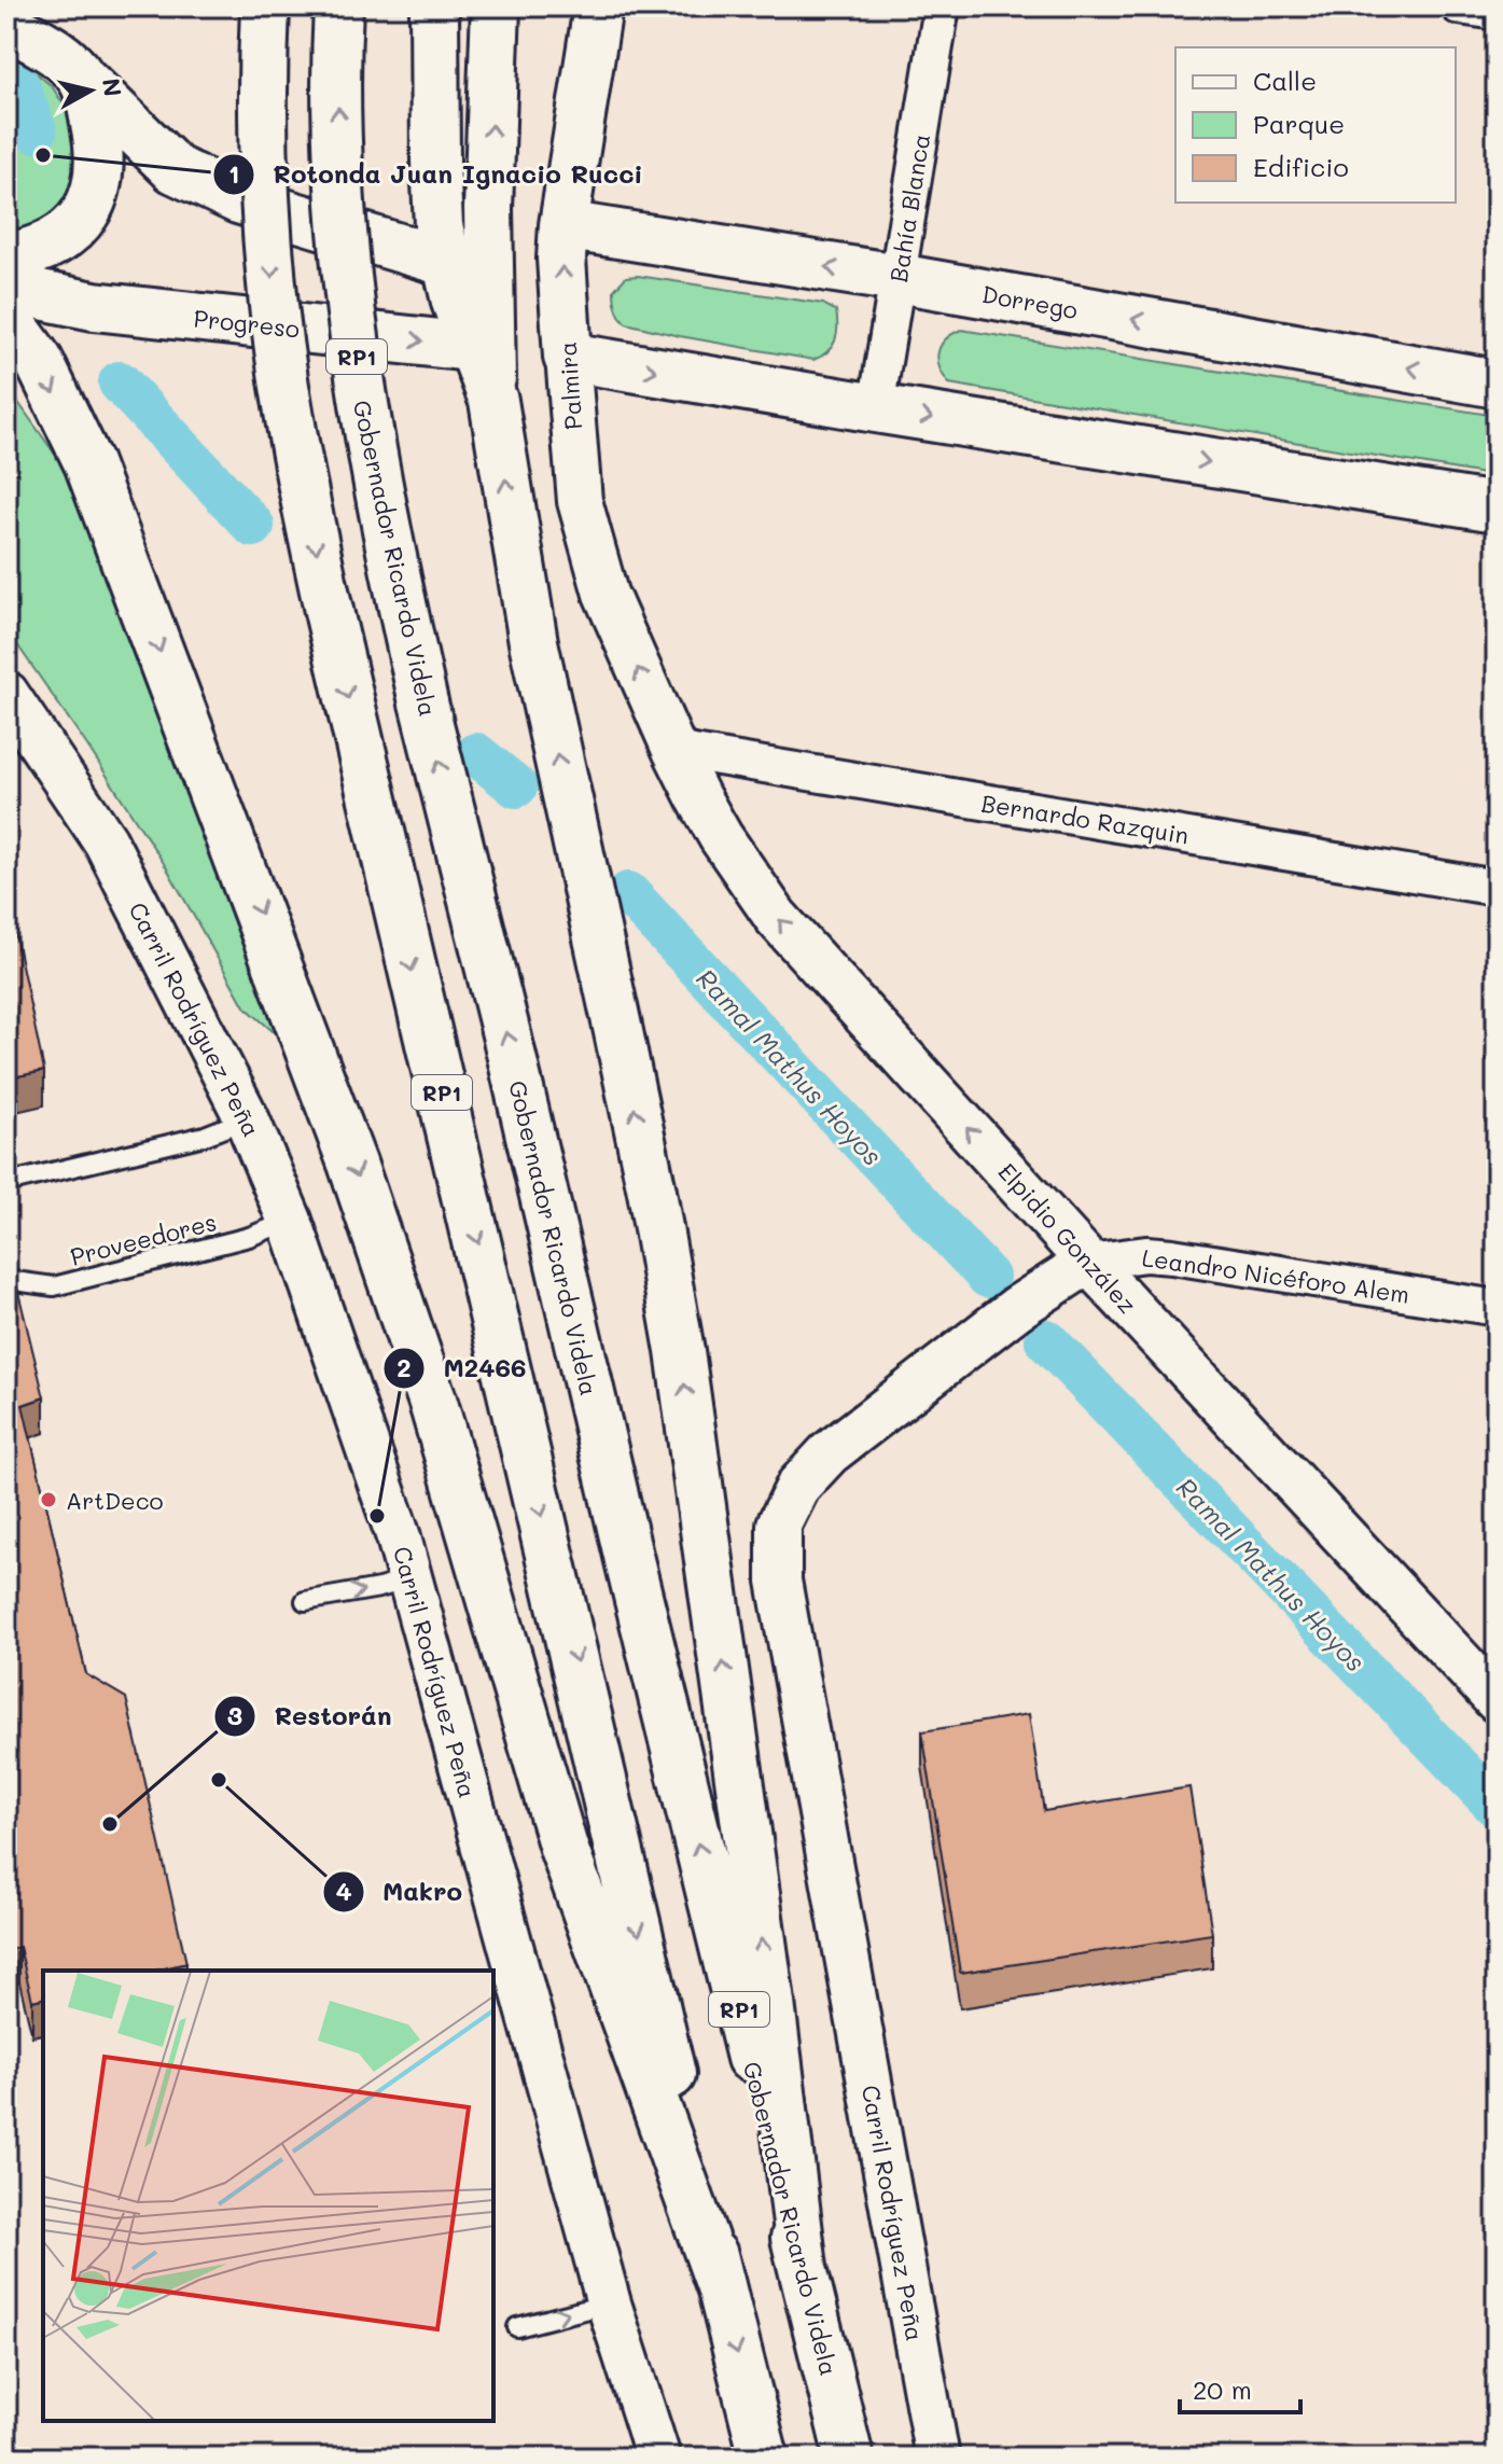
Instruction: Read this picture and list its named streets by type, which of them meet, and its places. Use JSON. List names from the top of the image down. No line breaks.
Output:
{"streets":{"main road":["Dorrego","Progreso","RP1","Palmira","Gobernador Ricardo Videla"],"street":["Bahía Blanca","Bernardo Razquin","Carril Rodríguez Peña","Elpidio González","Leandro Nicéforo Alem"],"lane":["Proveedores"]},"crossings":[["Bahía Blanca","Dorrego"],["Dorrego","Palmira"],["Palmira","Bernardo Razquin"],["Palmira","Elpidio González"],["Bernardo Razquin","Elpidio González"],["Carril Rodríguez Peña","Proveedores"],["Carril Rodríguez Peña","Leandro Nicéforo Alem"],["Elpidio González","Leandro Nicéforo Alem"]],"one_way":["Elpidio González"],"water":["Ramal Mathus Hoyos"],"places":["Rotonda Juan Ignacio Rucci","ArtDeco","M2466","Makro","Restorán"],"legend":["Calle","Parque","Edificio"],"scale_bar":"20 m","north":"right"}
